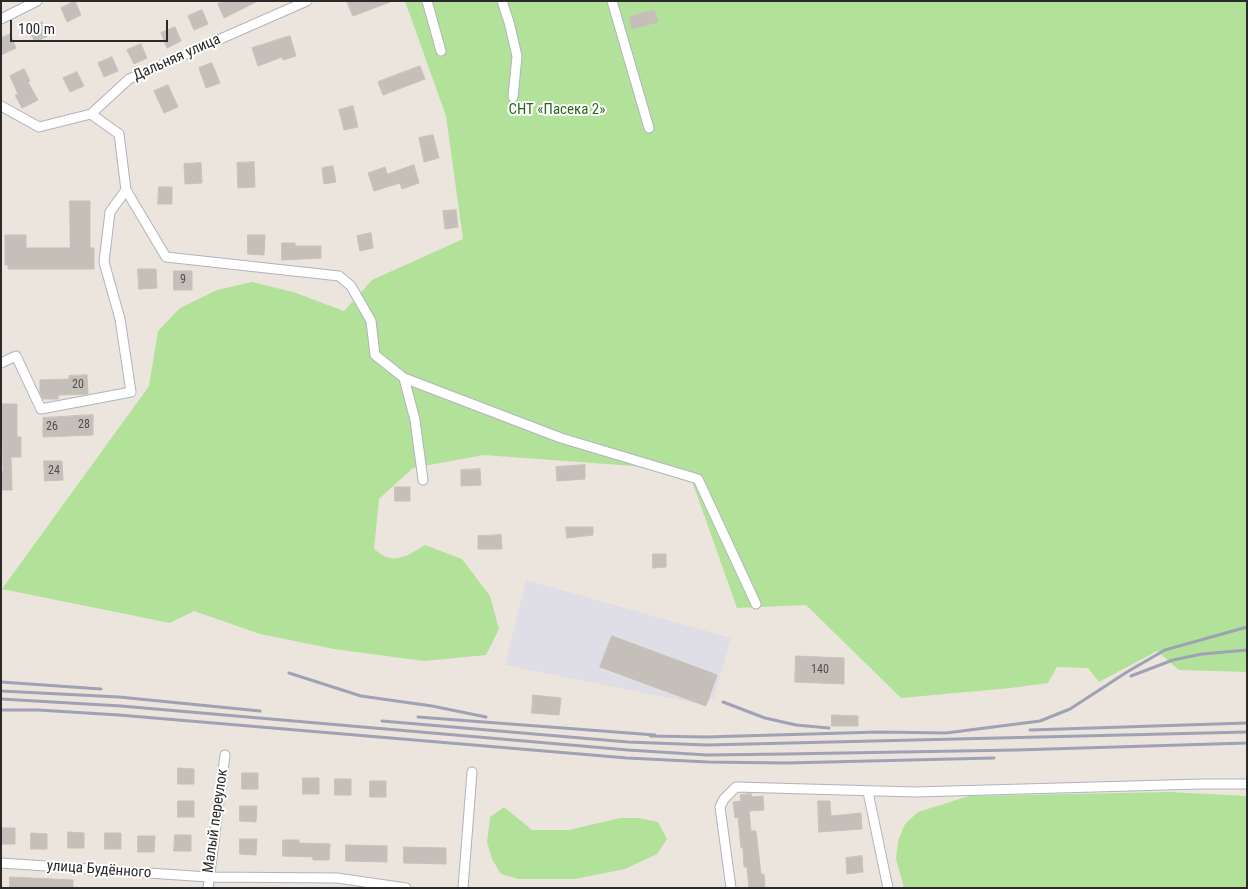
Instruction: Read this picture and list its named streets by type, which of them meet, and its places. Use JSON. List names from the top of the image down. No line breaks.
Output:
{"streets":{"street":["Дальняя улица","Малый переулок","улица Будённого"]},"crossings":[["Малый переулок","улица Будённого"]],"parks":["СНТ «Пасека 2»"],"house_numbers":["9","20","28","26","24","140"],"scale_bar":"100 m"}
